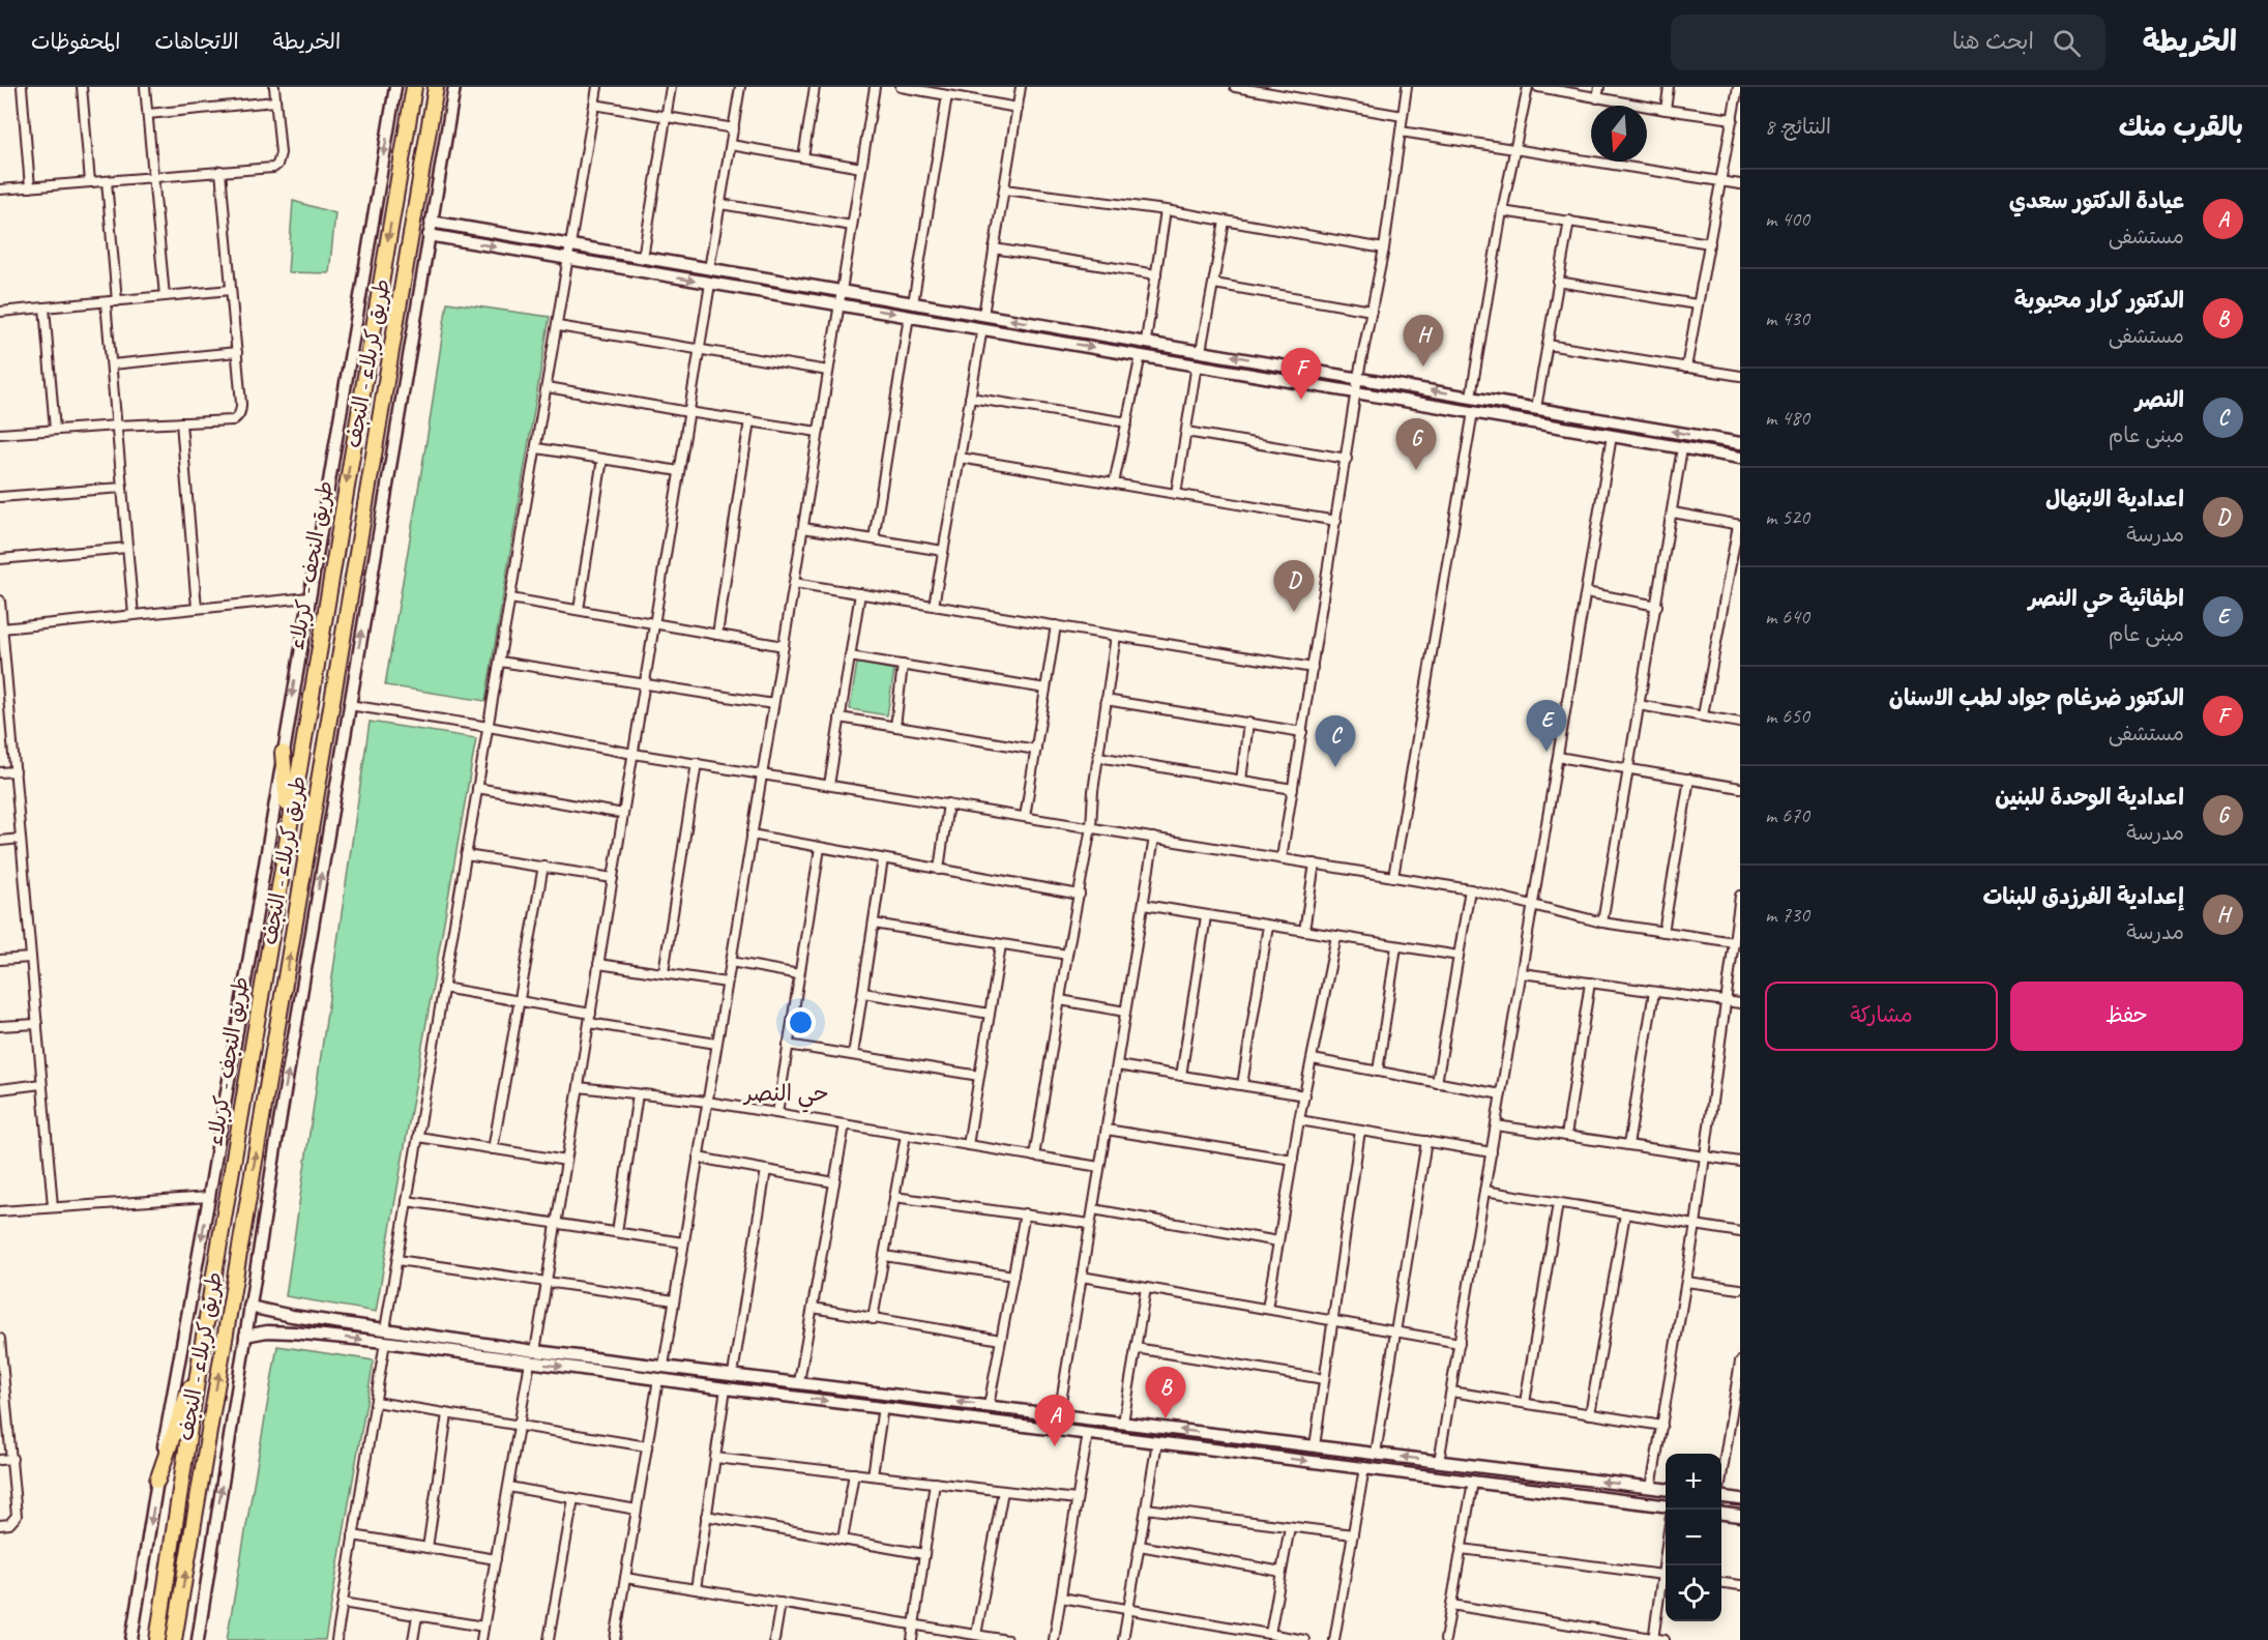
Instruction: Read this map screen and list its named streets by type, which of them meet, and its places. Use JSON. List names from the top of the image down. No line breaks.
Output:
{"streets":{"highway":["طريق کربلاء - النجف","طريق النجف - کربلاء"]},"one_way":["طريق کربلاء - النجف","طريق النجف - کربلاء"],"districts":["حي النصر"],"north":"bottom","page":{"header":"الخريطة","search":"ابحث هنا","nav":["الخريطة","الاتجاهات","المحفوظات"],"heading":["بالقرب منك","النتائج: 8"],"list":[{"mark":"A","name":"عيادة الدكتور سعدي","note":"مستشفى","value":"400 m"},{"mark":"B","name":"الدكتور كرار محبوبة","note":"مستشفى","value":"430 m"},{"mark":"C","name":"النصر","note":"مبنى عام","value":"480 m"},{"mark":"D","name":"اعدادية الابتهال","note":"مدرسة","value":"520 m"},{"mark":"E","name":"اطفائية حي النصر","note":"مبنى عام","value":"640 m"},{"mark":"F","name":"الدكتور ضرغام جواد لطب الاسنان","note":"مستشفى","value":"650 m"},{"mark":"G","name":"اعدادية الوحدة للبنين","note":"مدرسة","value":"670 m"},{"mark":"H","name":"إعدادية الفرزدق للبنات","note":"مدرسة","value":"730 m"}],"pins":["H","F","G","D","E","C","B","A"],"buttons":["حفظ","مشاركة"],"map_buttons":["+","−"]}}
